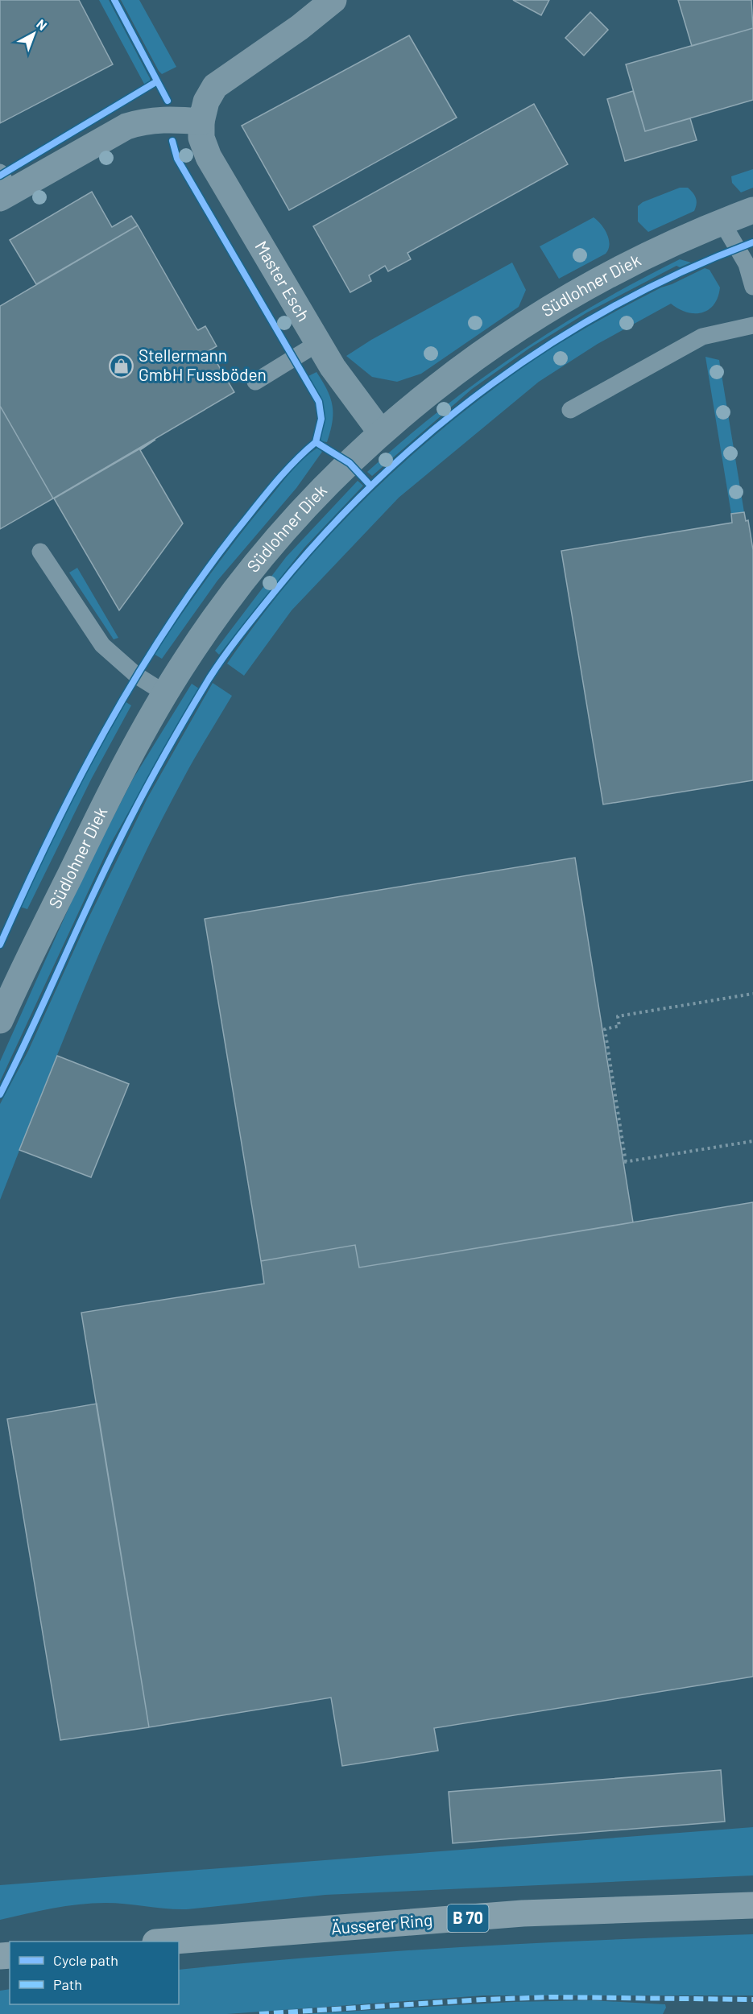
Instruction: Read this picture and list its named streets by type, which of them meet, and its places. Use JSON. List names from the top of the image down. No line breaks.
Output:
{"streets":{"main road":["B 70","Äusserer Ring"],"street":["Master Esch","Südlohner Diek"]},"crossings":[["Master Esch","Südlohner Diek"]],"places":{"shop":["Stellermann GmbH Fussböden"]},"legend":["Cycle path","Path"],"north":"top right"}
